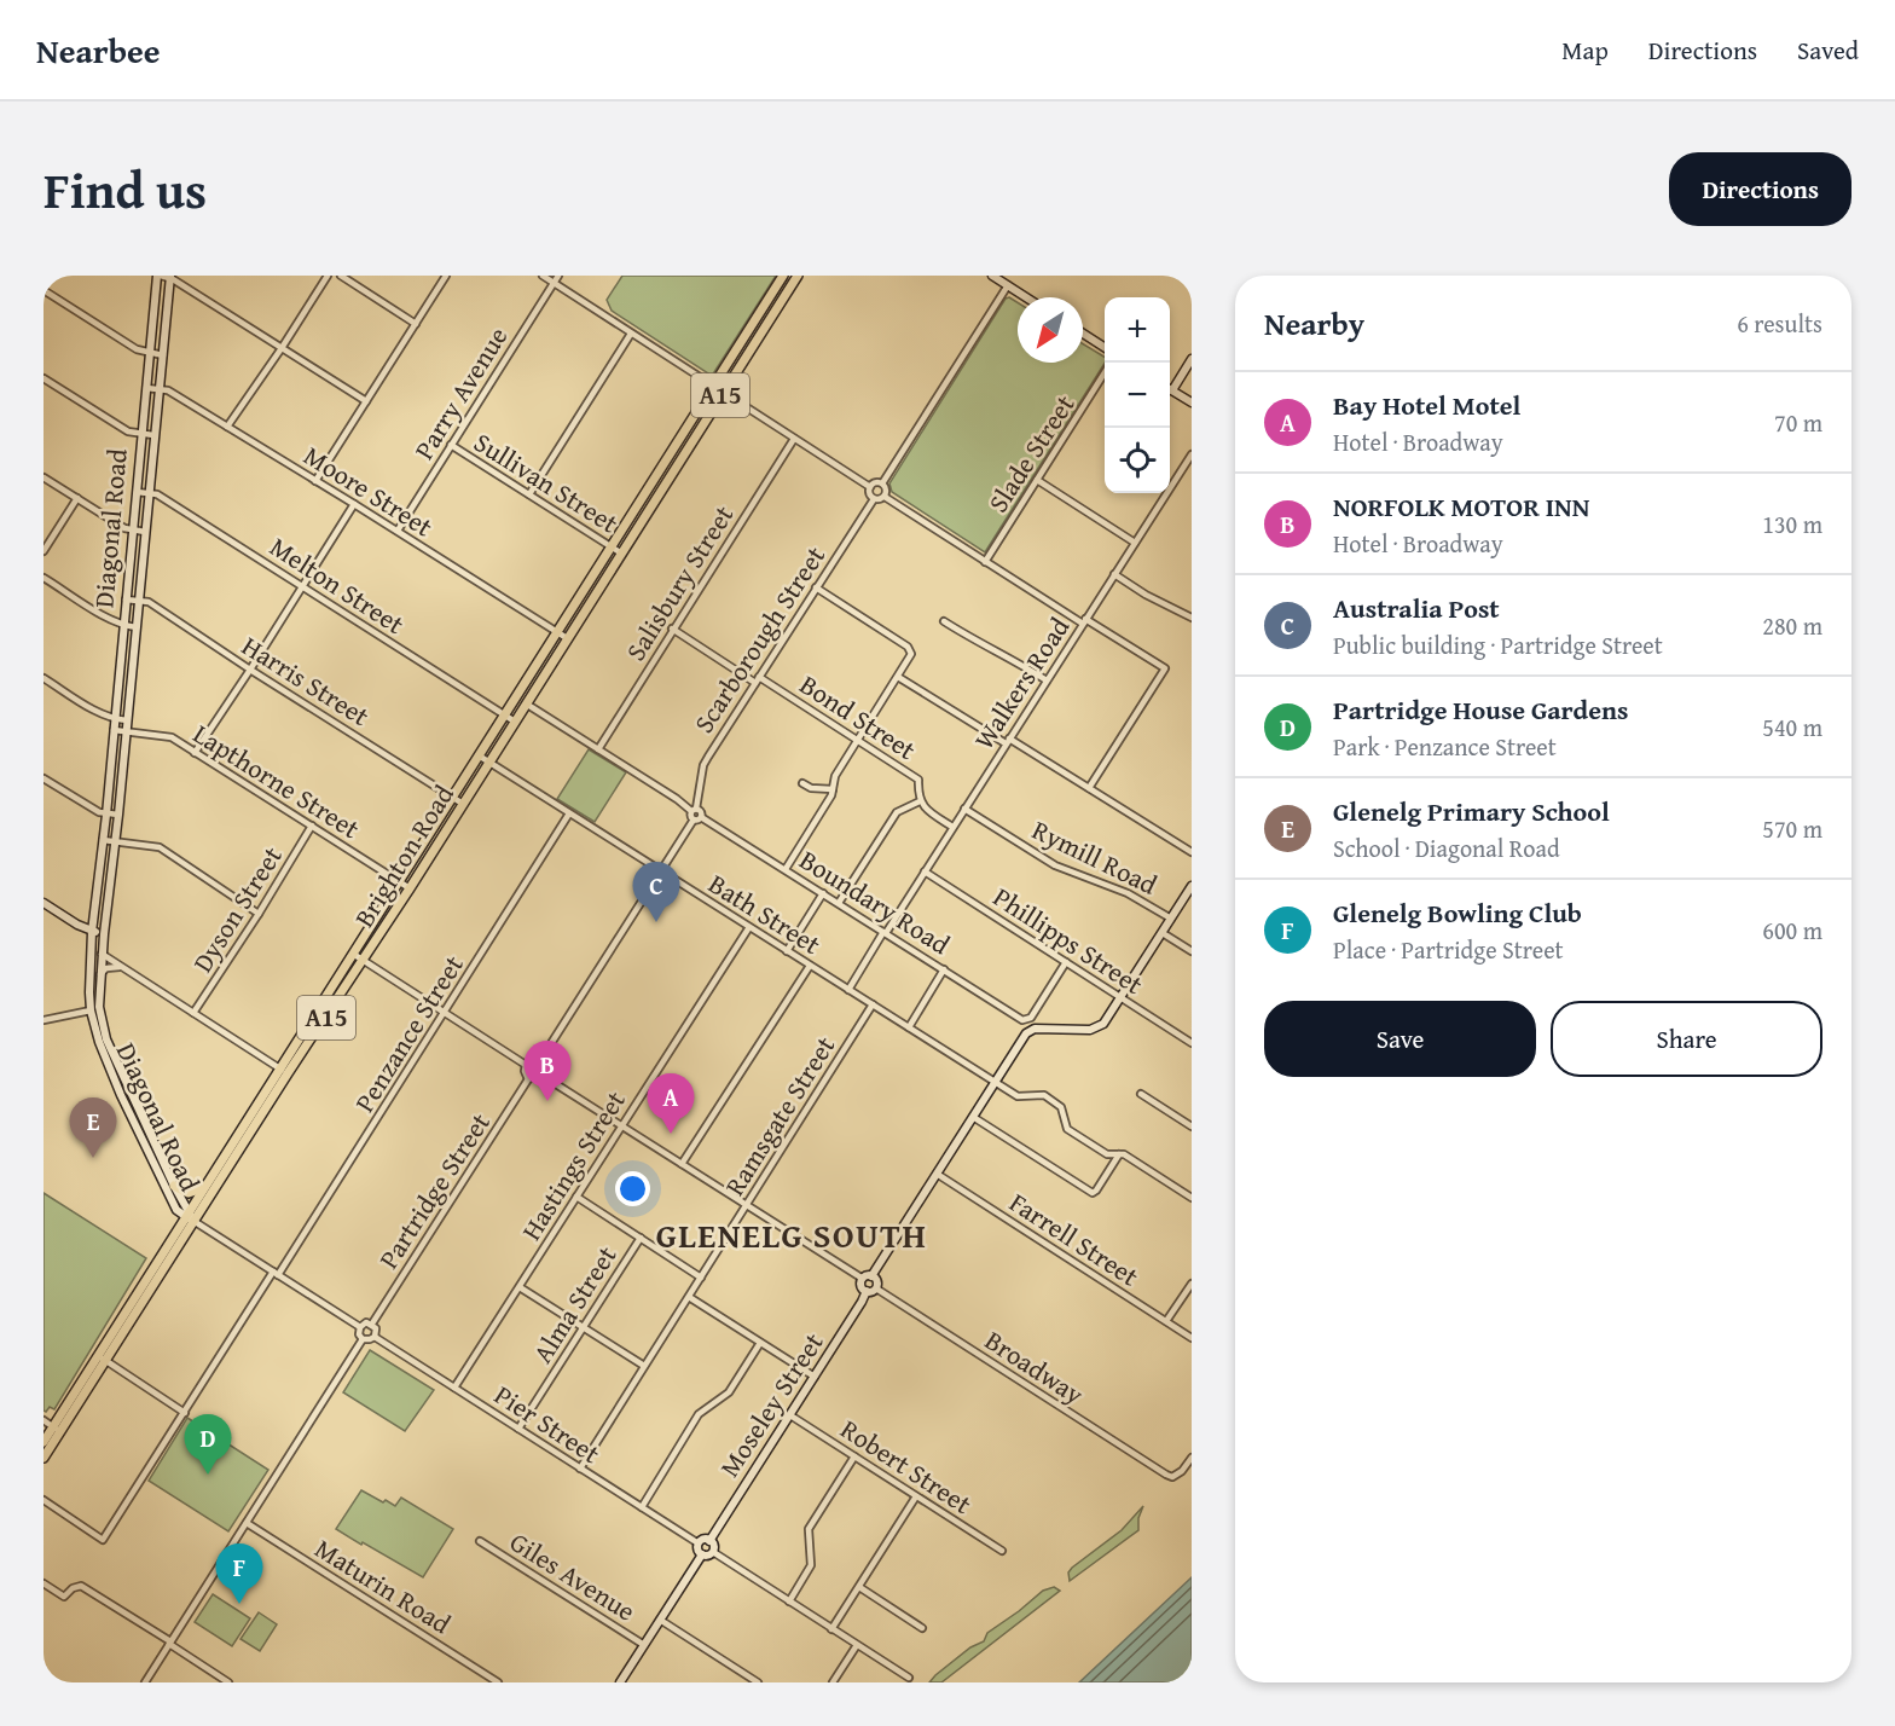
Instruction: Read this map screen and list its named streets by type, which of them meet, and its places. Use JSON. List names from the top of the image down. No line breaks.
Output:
{"streets":{"main road":["A15","Diagonal Road","Brighton Road","Moseley Street"],"street":["Parry Avenue","Slade Street","Sullivan Street","Moore Street","Salisbury Street","Melton Street","Scarborough Street","Harris Street","Walkers Road","Bond Street","Lapthorne Street","Rymill Road","Boundary Road","Dyson Street","Bath Street","Phillipps Street","Penzance Street","Ramsgate Street","Hastings Street","Partridge Street","Farrell Street","Alma Street","Broadway","Pier Street","Robert Street","Giles Avenue","Maturin Road"]},"crossings":[["Parry Avenue","Sullivan Street"],["Parry Avenue","Moore Street"],["Sullivan Street","Brighton Road"],["Moore Street","Diagonal Road"],["Moore Street","Brighton Road"],["Diagonal Road","Melton Street"],["Diagonal Road","Harris Street"],["Diagonal Road","Lapthorne Street"],["Diagonal Road","Brighton Road"],["Salisbury Street","Bond Street"],["Melton Street","Brighton Road"],["Scarborough Street","Bond Street"],["Harris Street","Brighton Road"],["Walkers Road","Bond Street"],["Walkers Road","Rymill Road"],["Walkers Road","Boundary Road"],["Walkers Road","Bath Street"],["Walkers Road","Phillipps Street"],["Lapthorne Street","Brighton Road"],["Lapthorne Street","Dyson Street"],["Brighton Road","Bath Street"],["Boundary Road","Phillipps Street"],["Bath Street","Penzance Street"],["Bath Street","Ramsgate Street"],["Bath Street","Hastings Street"],["Ramsgate Street","Pier Street"],["Hastings Street","Pier Street"],["Partridge Street","Pier Street"],["Alma Street","Pier Street"],["Moseley Street","Pier Street"],["Moseley Street","Robert Street"]],"districts":["GLENELG SOUTH"],"north":"bottom left","page":{"header":"Nearbee","nav":["Map","Directions","Saved"],"title":"Find us","buttons":["Directions",["Save","Share"]],"heading":["Nearby","6 results"],"map_buttons":["+","−"],"list":[{"mark":"A","name":"Bay Hotel Motel","note":"Hotel · Broadway","value":"70 m"},{"mark":"B","name":"NORFOLK MOTOR INN","note":"Hotel · Broadway","value":"130 m"},{"mark":"C","name":"Australia Post","note":"Public building · Partridge Street","value":"280 m"},{"mark":"D","name":"Partridge House Gardens","note":"Park · Penzance Street","value":"540 m"},{"mark":"E","name":"Glenelg Primary School","note":"School · Diagonal Road","value":"570 m"},{"mark":"F","name":"Glenelg Bowling Club","note":"Place · Partridge Street","value":"600 m"}],"pins":["C","B","A","E","D","F"]}}
